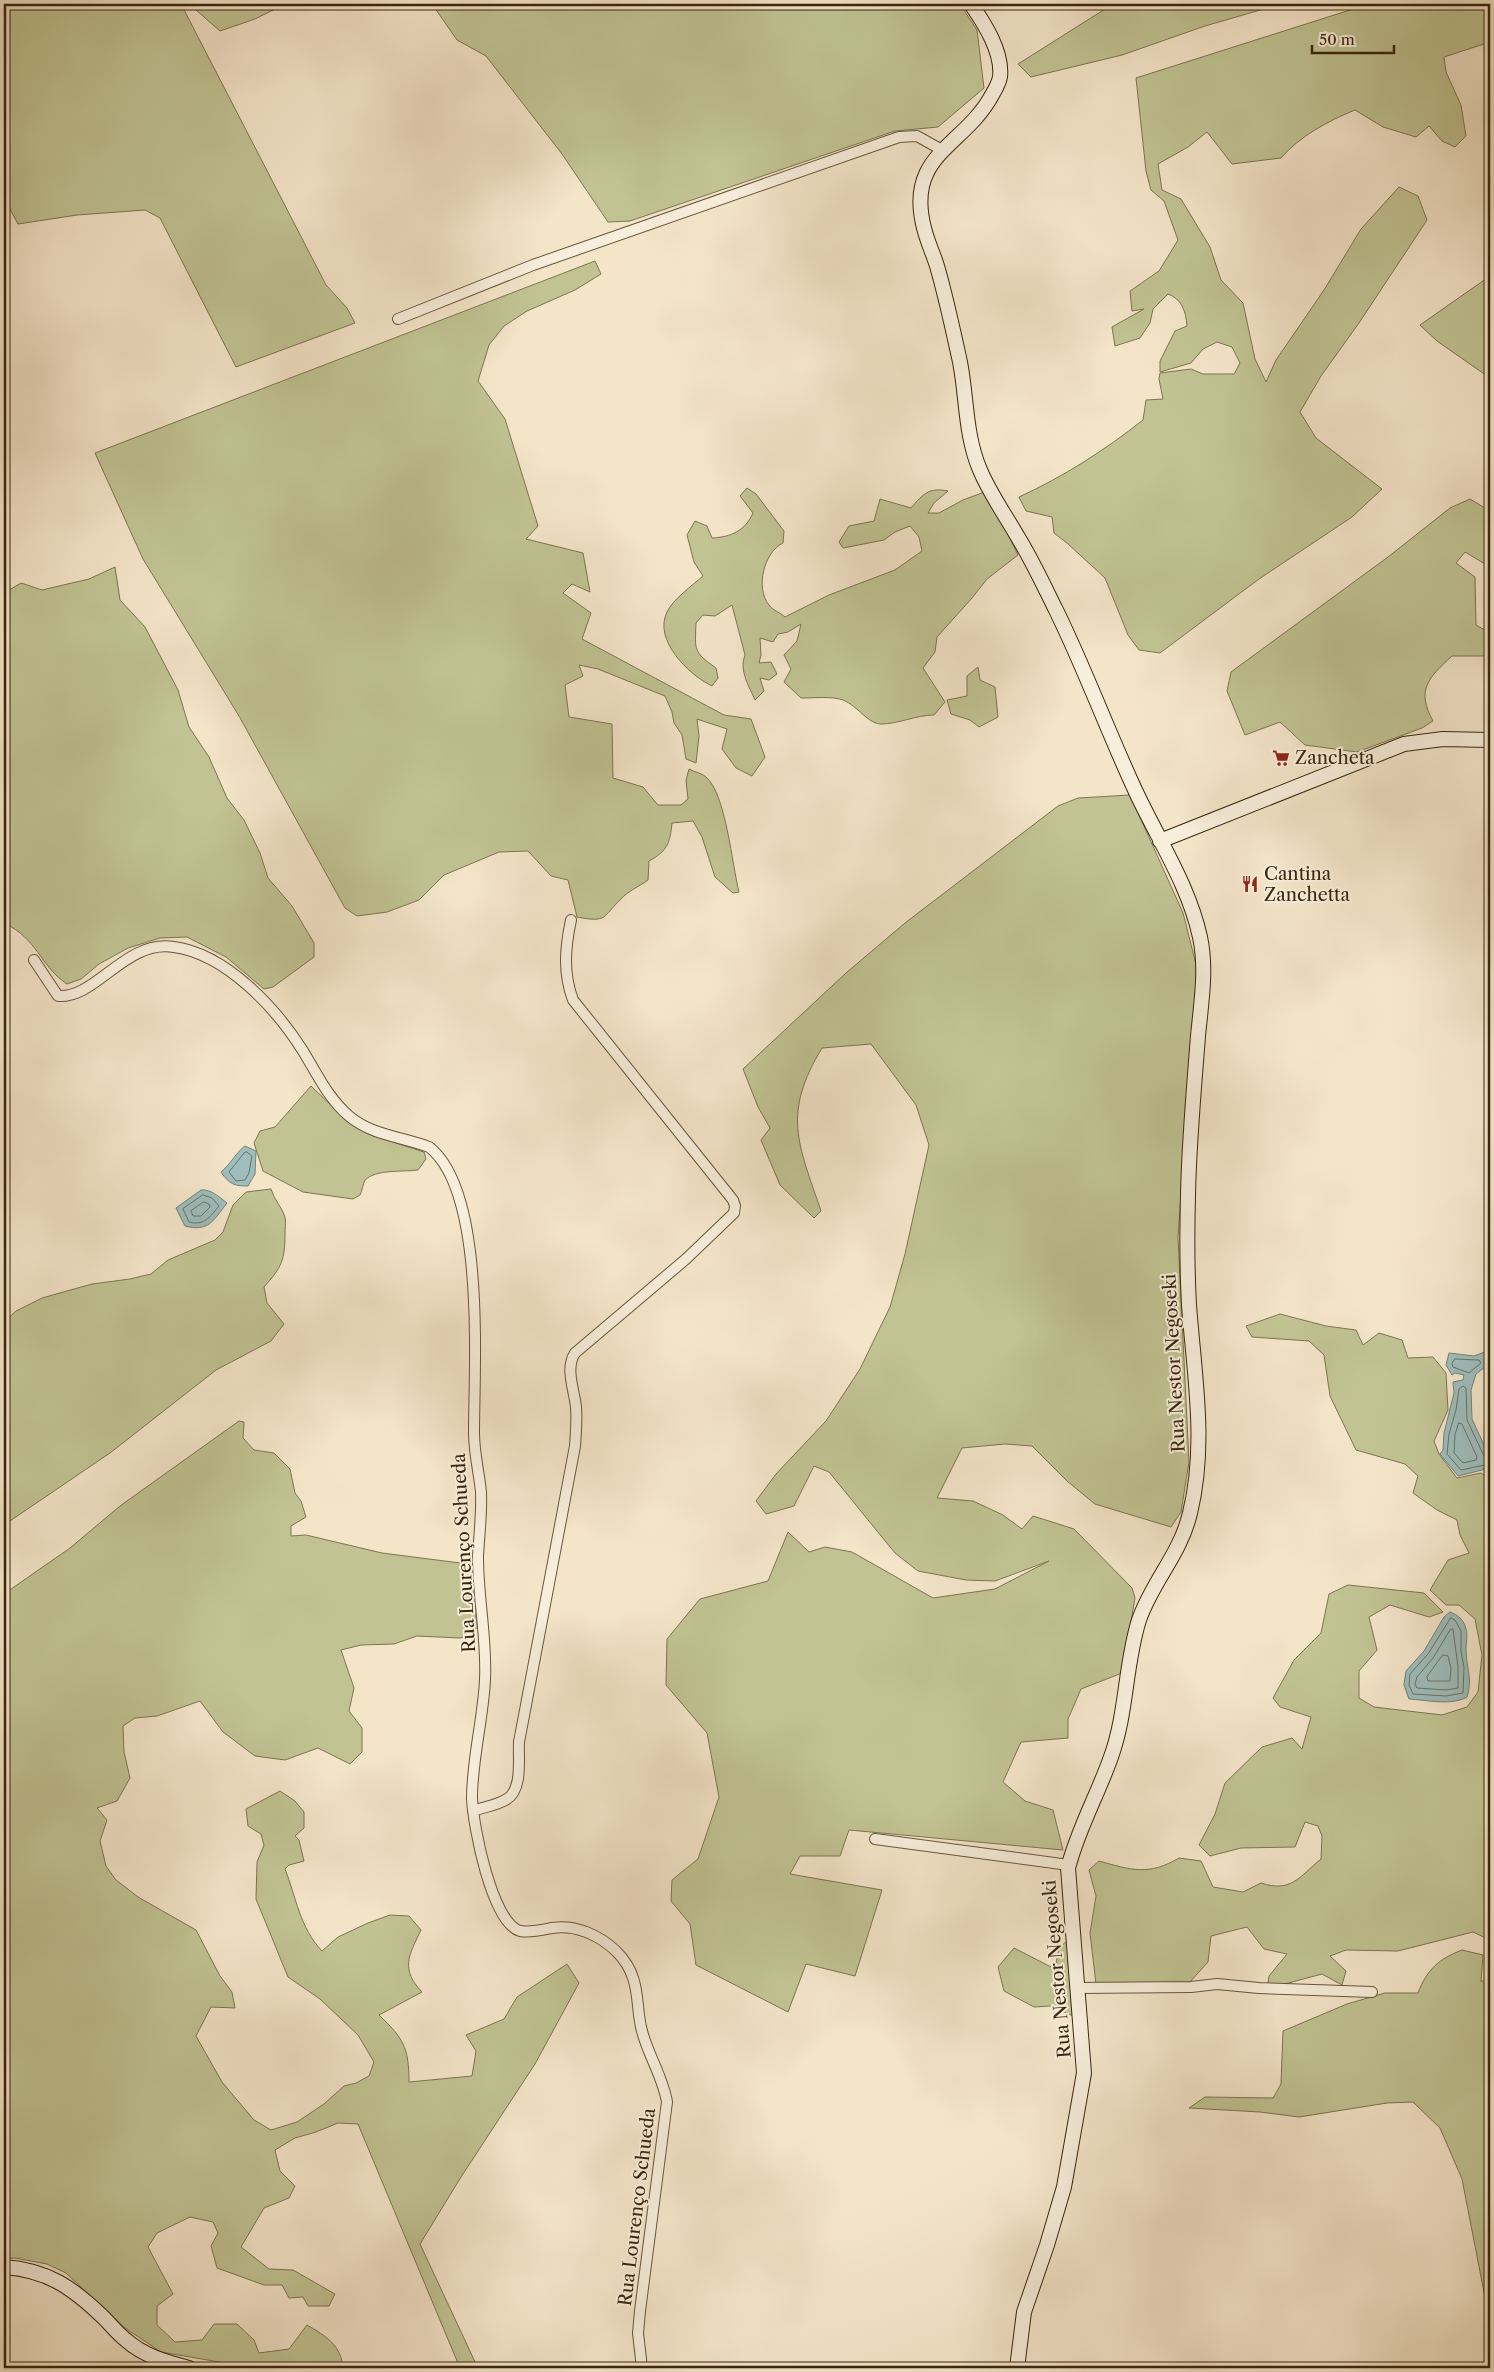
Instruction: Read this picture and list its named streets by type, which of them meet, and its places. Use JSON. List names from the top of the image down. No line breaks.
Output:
{"streets":{"street":["Rua Nestor Negoseki","Rua Lourenço Schueda"]},"places":{"supermarket":["Zancheta"],"restaurant":["Cantina Zanchetta"]},"scale_bar":"50 m"}
